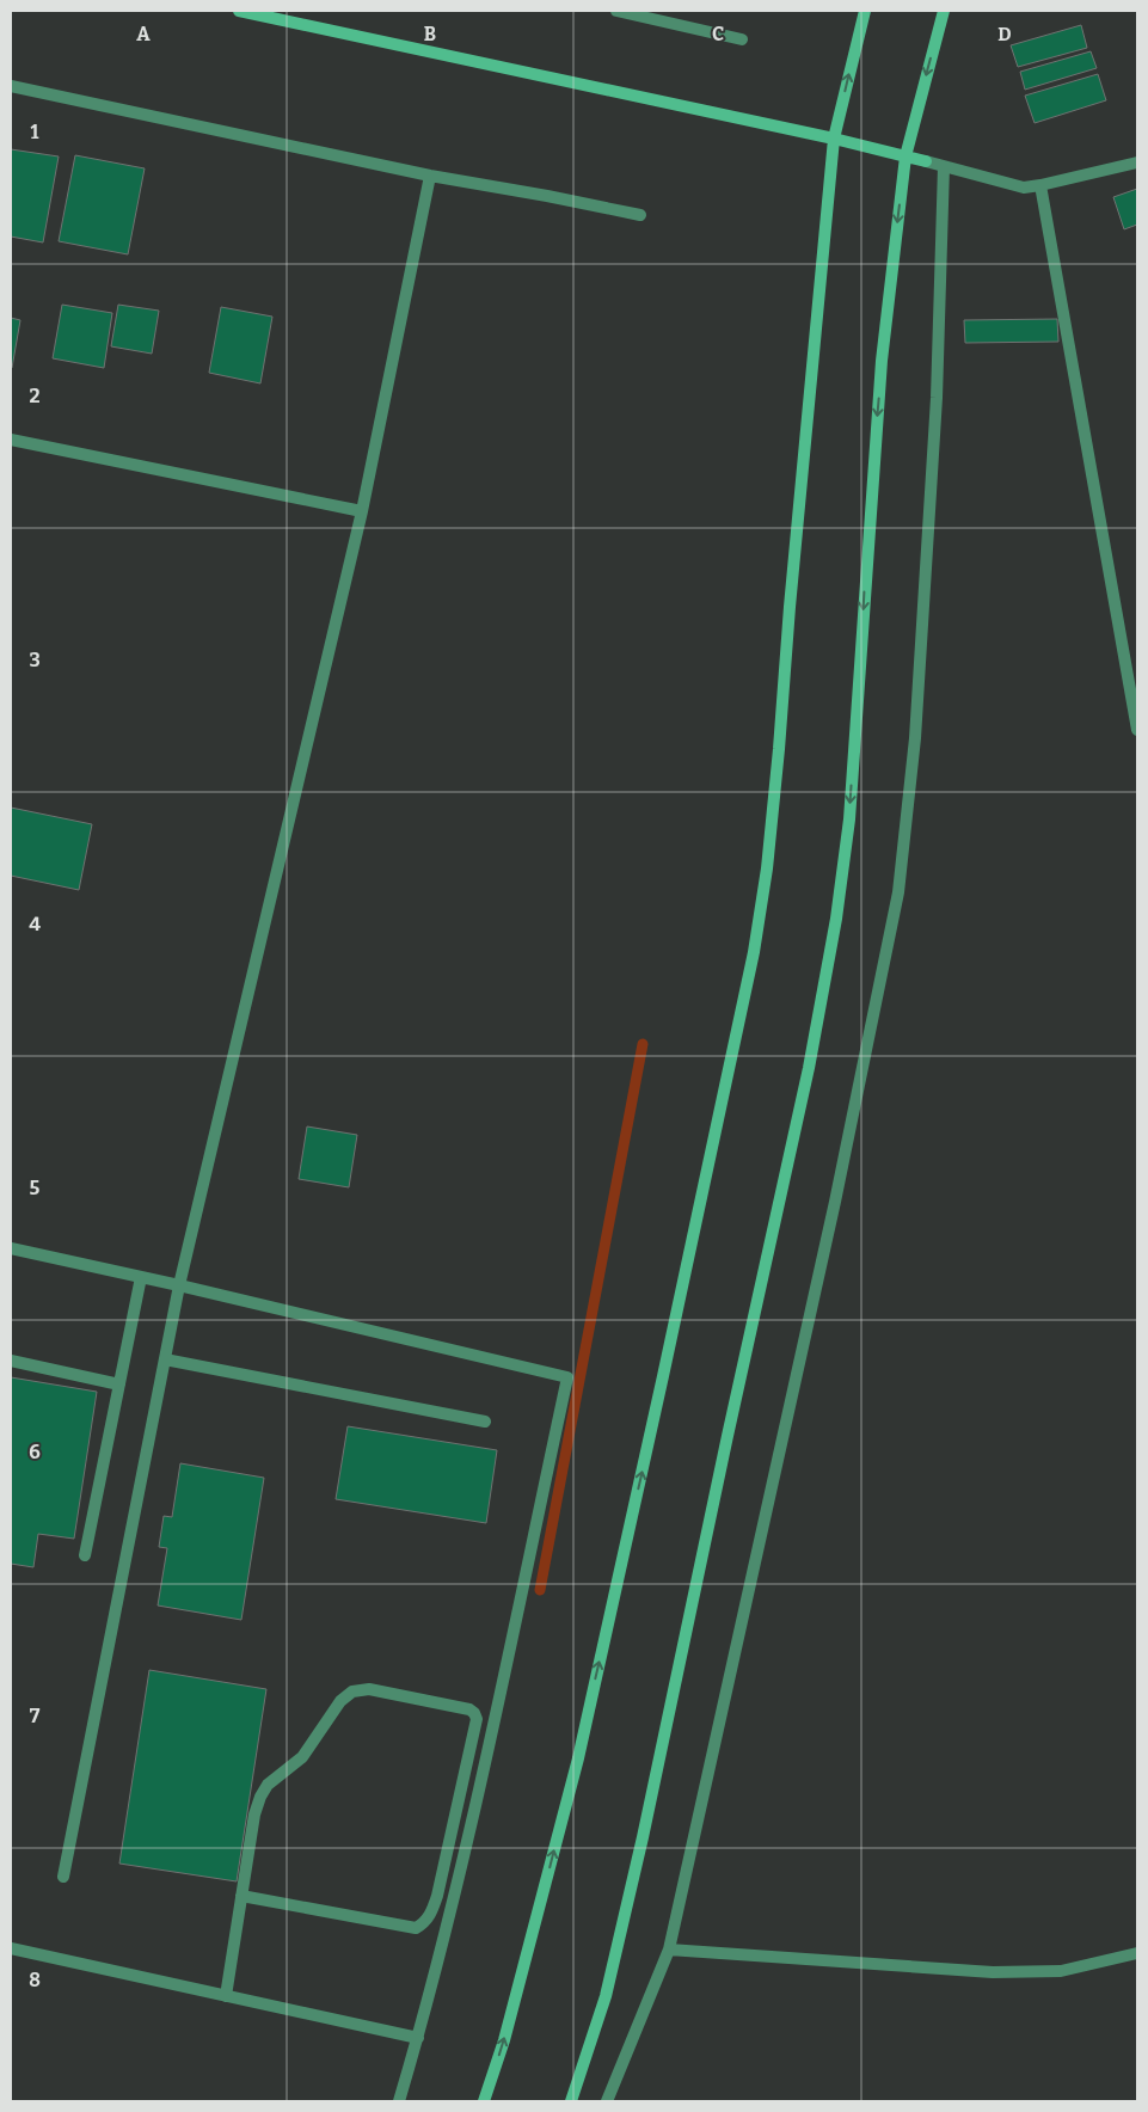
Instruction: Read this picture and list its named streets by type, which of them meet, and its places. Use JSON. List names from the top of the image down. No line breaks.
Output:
{"grid":{"columns":["A","B","C","D"],"rows":["1","2","3","4","5","6","7","8"]}}
